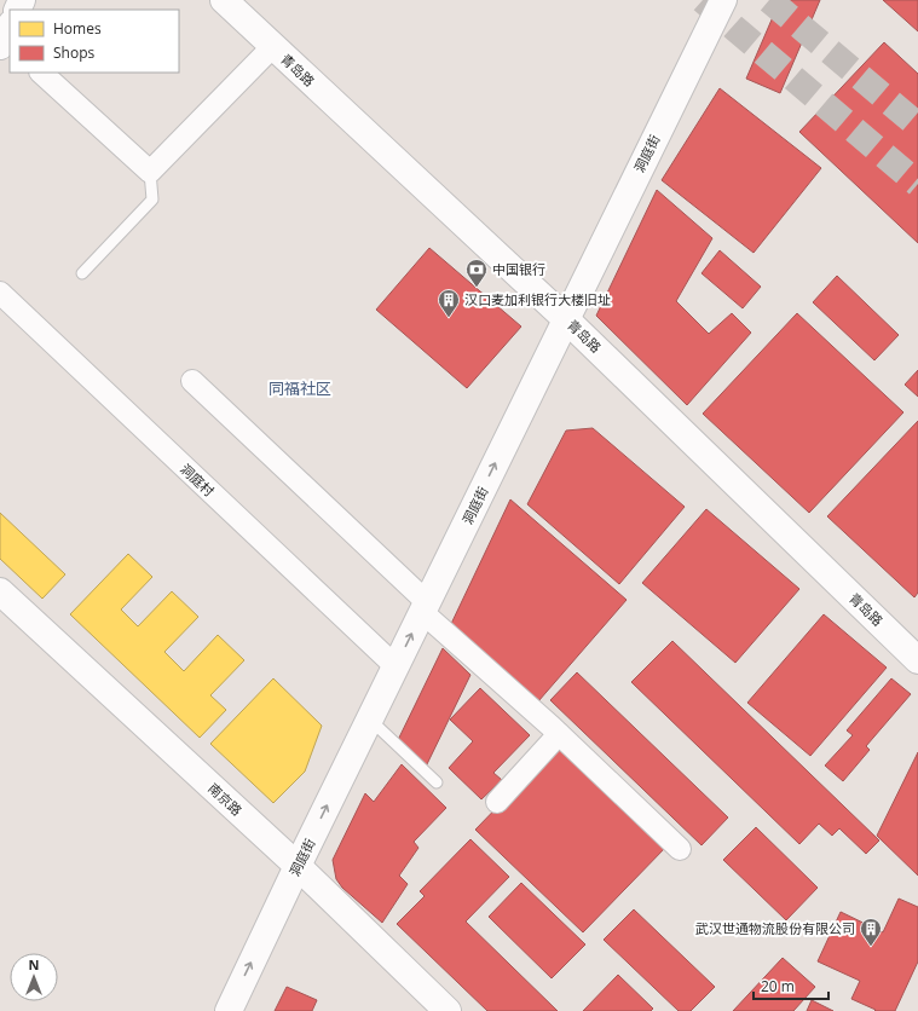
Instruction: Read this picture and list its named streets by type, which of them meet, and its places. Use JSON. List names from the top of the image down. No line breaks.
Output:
{"streets":{"street":["青岛路","洞庭街","洞庭村","南京路"]},"crossings":[["青岛路","洞庭街"],["洞庭街","洞庭村"],["洞庭街","南京路"]],"one_way":["洞庭街"],"districts":["同福社区"],"places":{"bank":["中国银行"],"building":["汉口麦加利银行大楼旧址","武汉世通物流股份有限公司"]},"legend":["Homes","Shops"],"scale_bar":"20 m","north":"top"}
